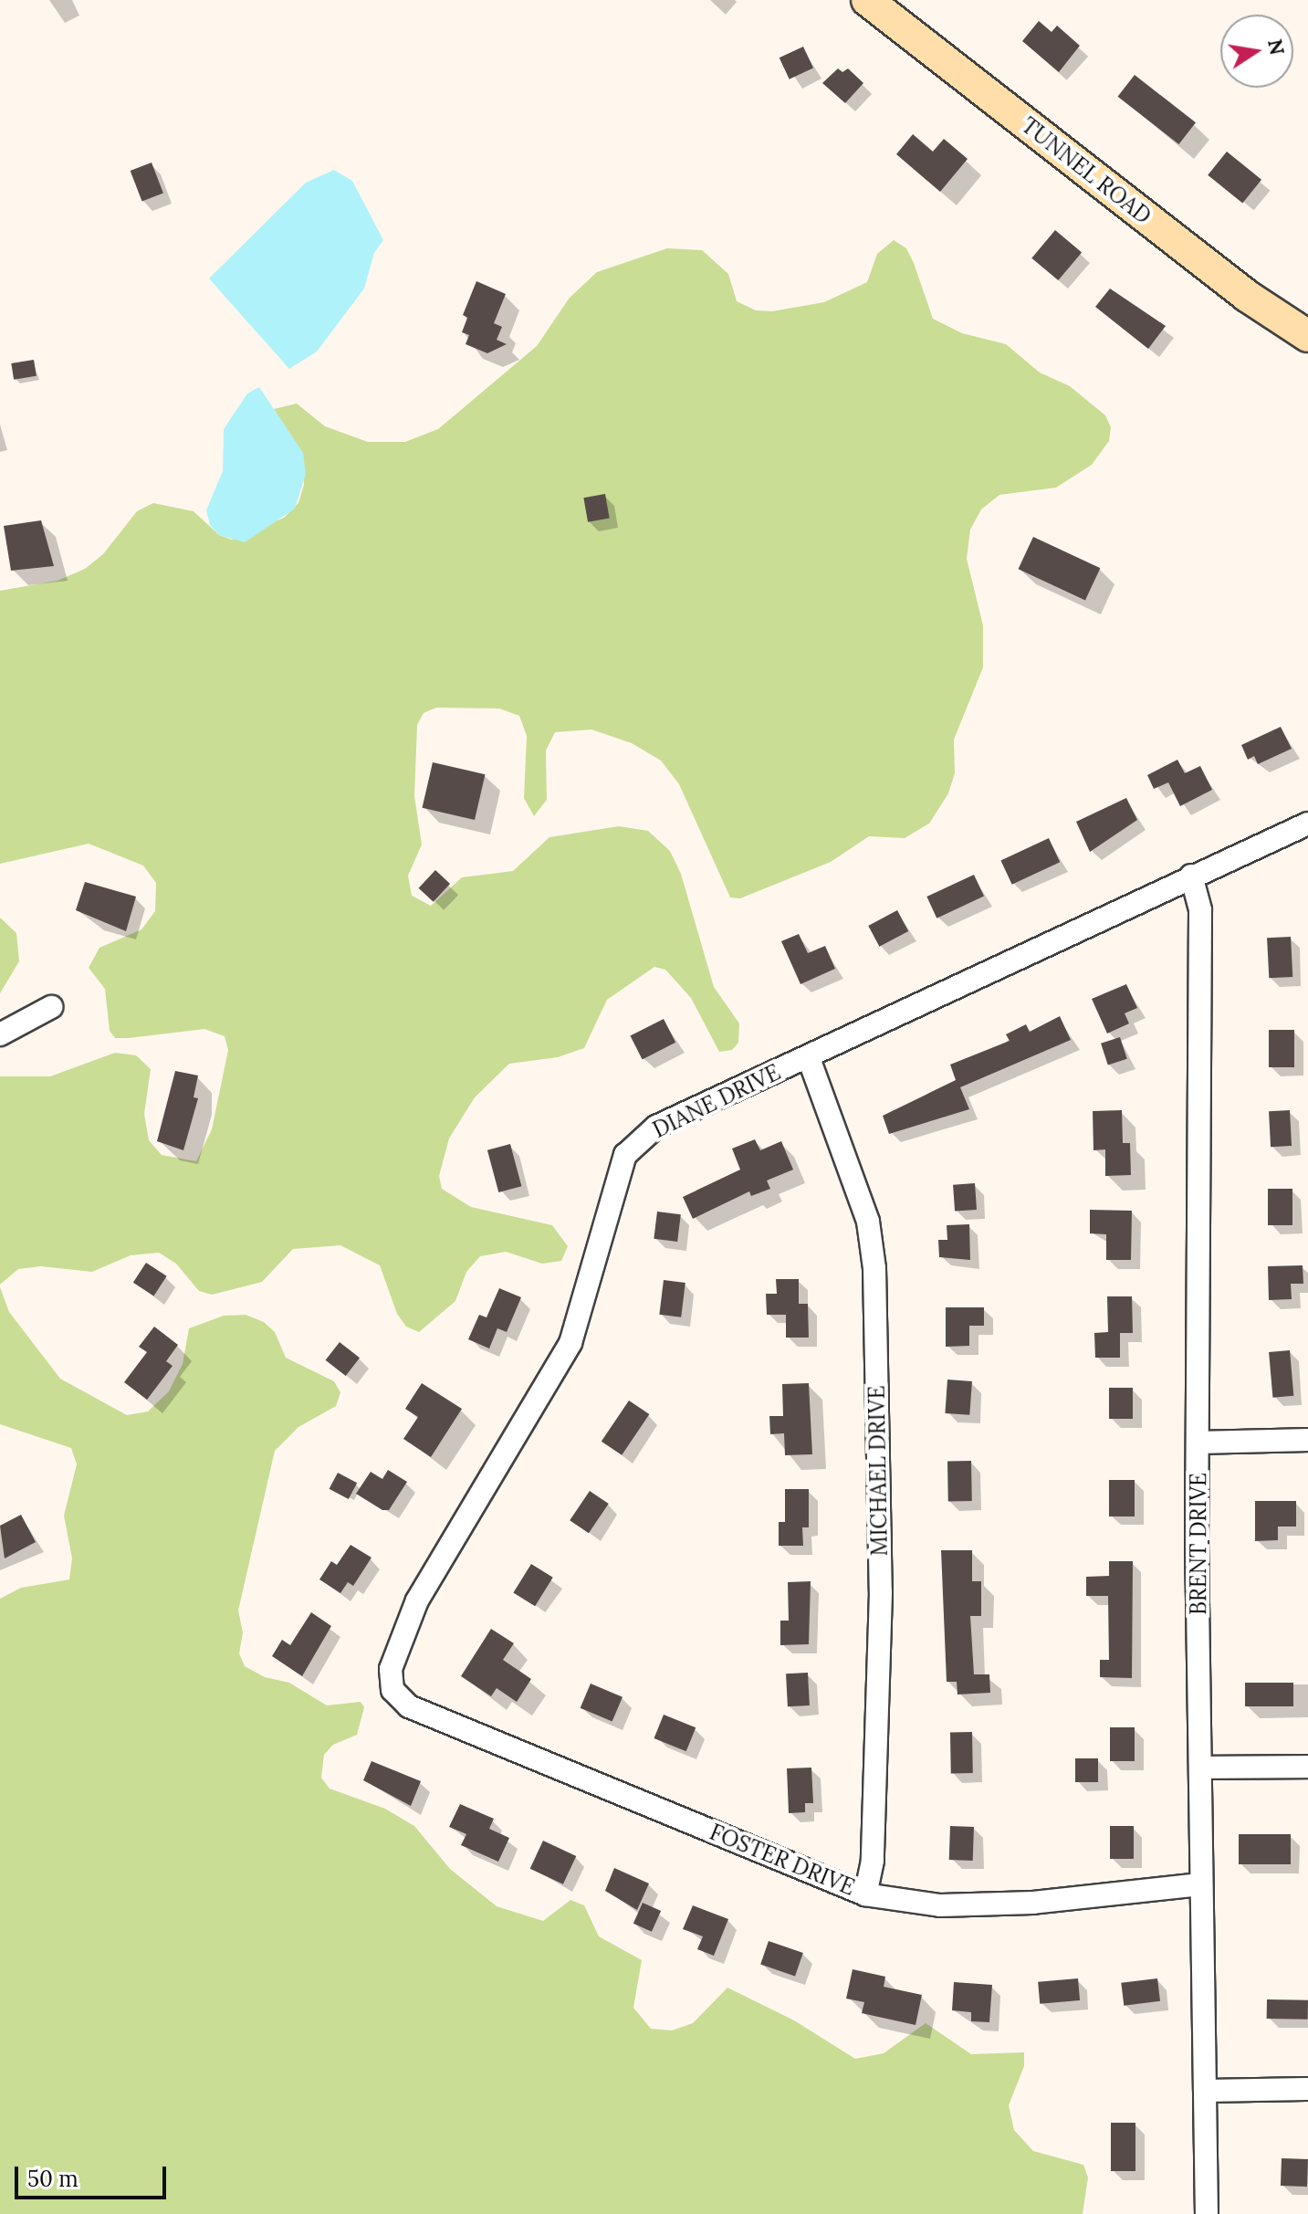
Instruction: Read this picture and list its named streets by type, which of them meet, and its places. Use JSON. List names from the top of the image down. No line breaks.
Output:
{"streets":{"main road":["TUNNEL ROAD"],"street":["DIANE DRIVE","MICHAEL DRIVE","BRENT DRIVE","FOSTER DRIVE"]},"crossings":[["DIANE DRIVE","MICHAEL DRIVE"],["DIANE DRIVE","BRENT DRIVE"],["DIANE DRIVE","FOSTER DRIVE"],["MICHAEL DRIVE","FOSTER DRIVE"],["BRENT DRIVE","FOSTER DRIVE"]],"scale_bar":"50 m","north":"right"}
